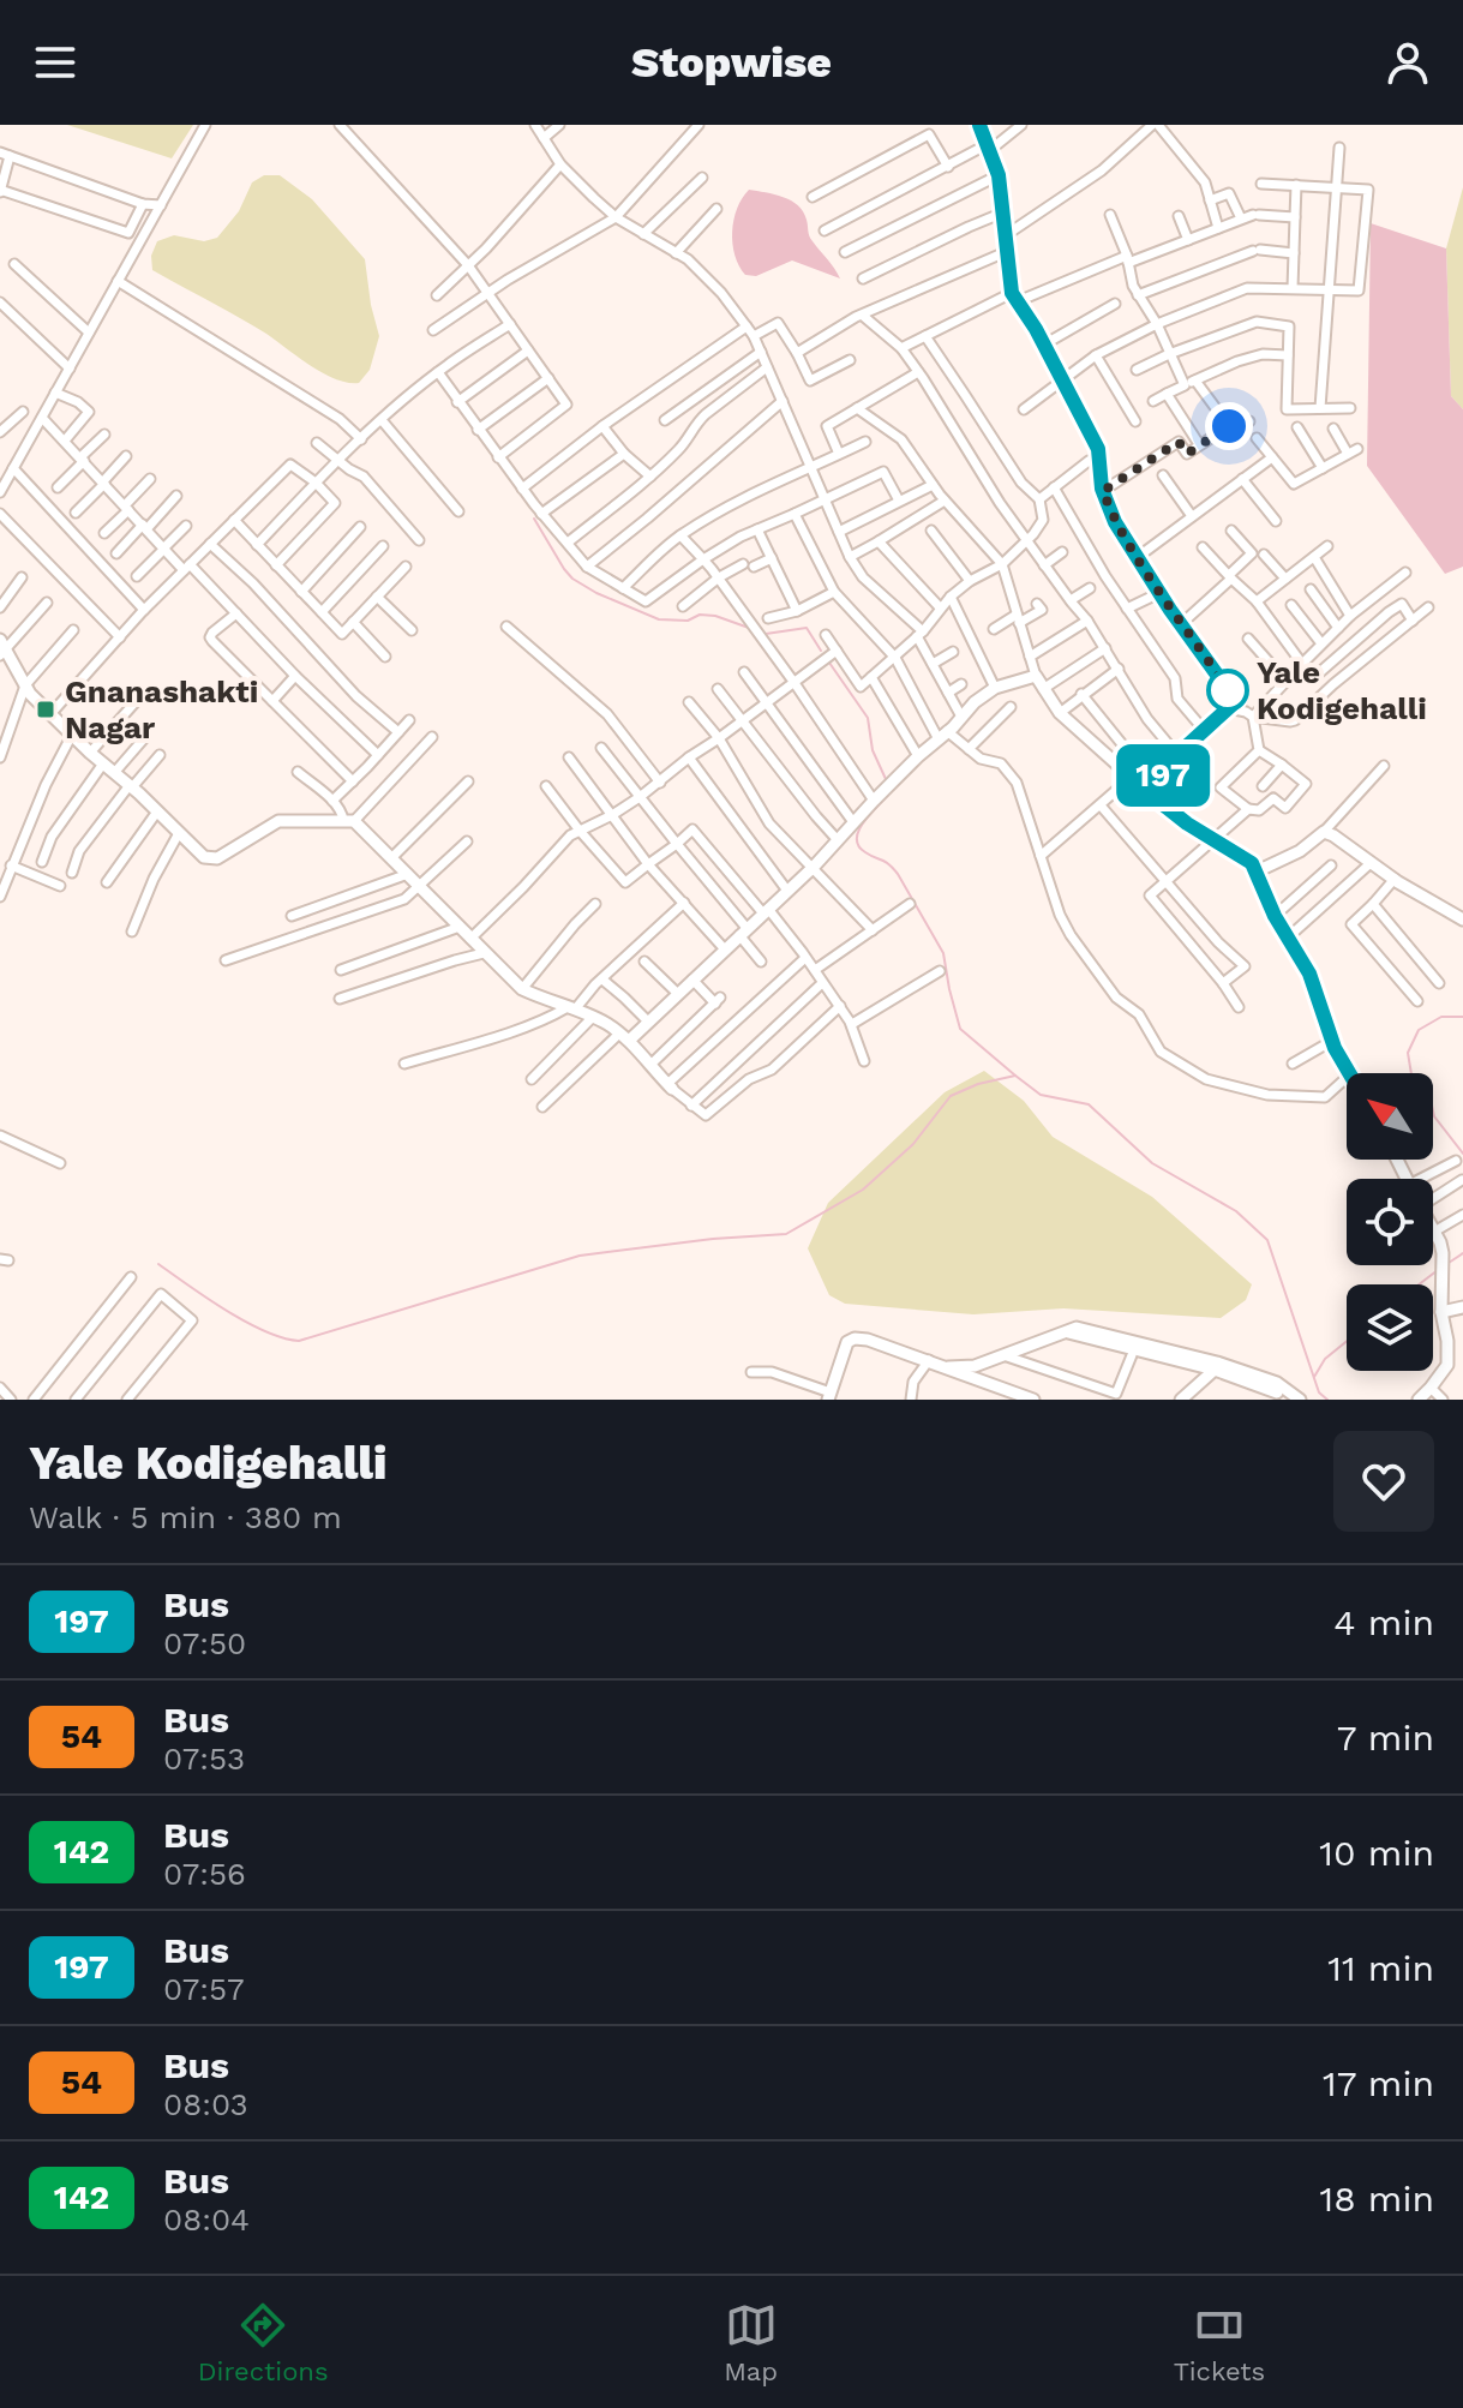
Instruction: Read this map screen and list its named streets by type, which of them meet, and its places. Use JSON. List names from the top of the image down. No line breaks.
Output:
{"places":{"other":["Yale Kodigehalli"],"transit":["Gnanashakti Nagar"]},"lines":["bus line 197"],"north":"top left","page":{"header":"Stopwise","on_map":"197","heading":["Yale Kodigehalli","Walk · 5 min · 380 m"],"list":[{"mark":"197","name":"Bus","note":"07:50","value":"4 min"},{"mark":"54","name":"Bus","note":"07:53","value":"7 min"},{"mark":"142","name":"Bus","note":"07:56","value":"10 min"},{"mark":"197","name":"Bus","note":"07:57","value":"11 min"},{"mark":"54","name":"Bus","note":"08:03","value":"17 min"},{"mark":"142","name":"Bus","note":"08:04","value":"18 min"}],"tabs":["Directions","Map","Tickets"]}}
